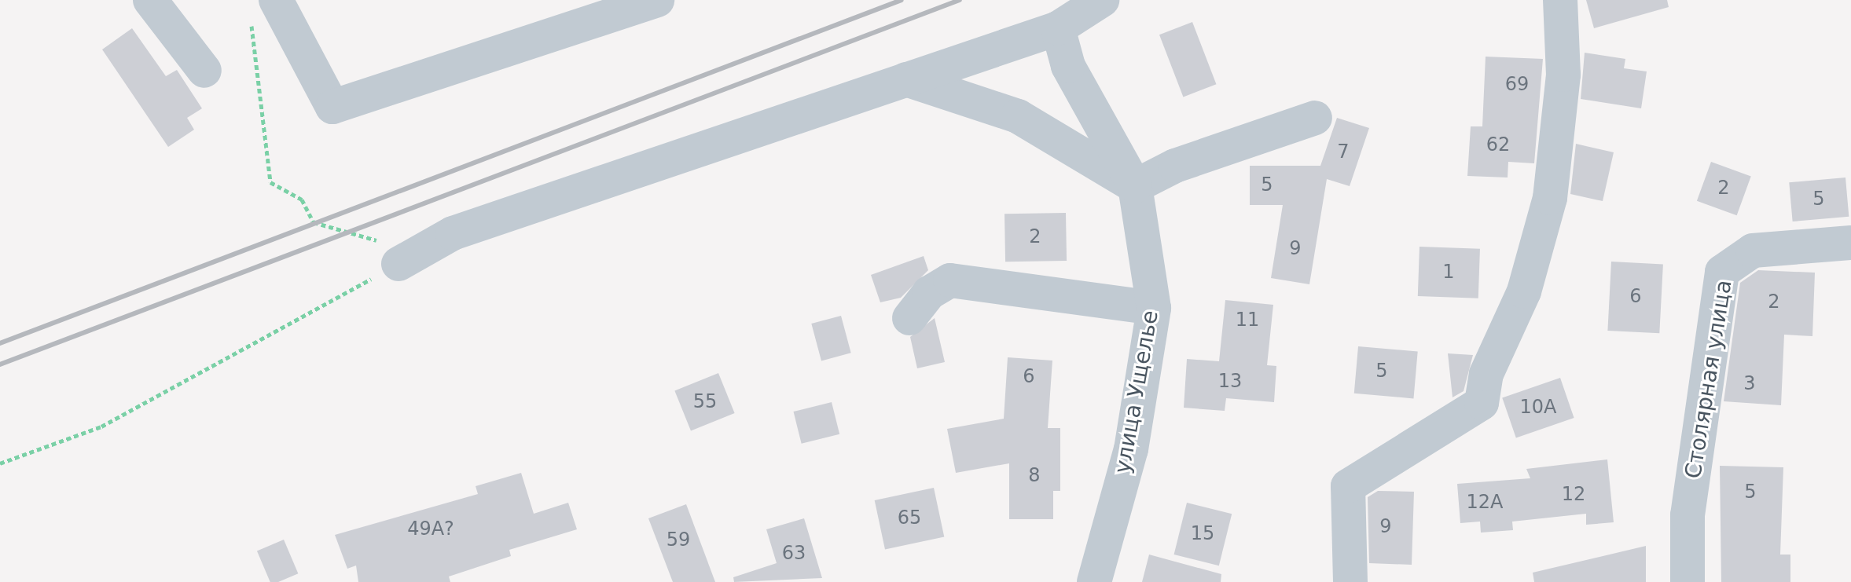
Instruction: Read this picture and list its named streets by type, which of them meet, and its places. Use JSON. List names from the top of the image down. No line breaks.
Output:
{"streets":{"street":["Столярная улица","улица Ущелье"]},"house_numbers":["69","62","7","5","2","5","2","9","1","6","2","11","5","6","13","3","55","10А","8","5","12","12А","65","9","49А?","15","59","63"]}
